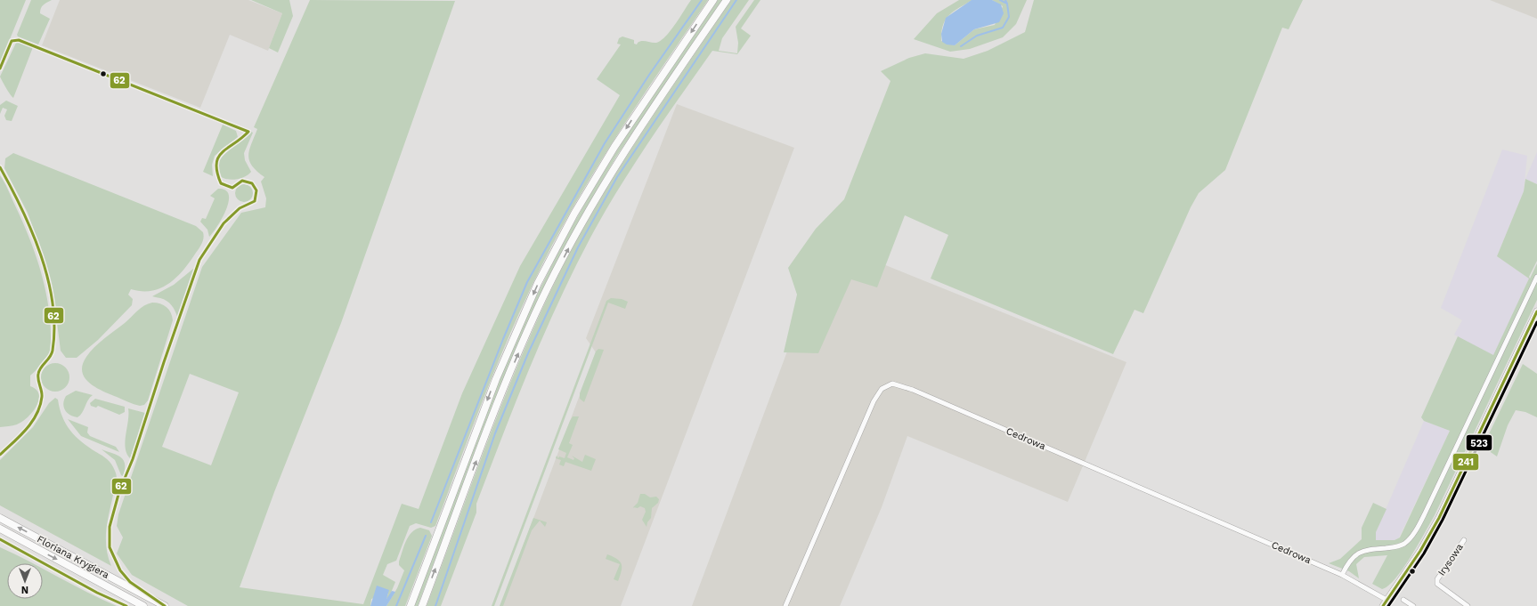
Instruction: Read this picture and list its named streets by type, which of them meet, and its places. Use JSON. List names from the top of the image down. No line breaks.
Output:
{"streets":{"main road":["Floriana Krygiera"],"street":["Cedrowa","Irysowa"]},"lines":["transit line 62","transit line 241","transit line 523"],"north":"bottom"}
